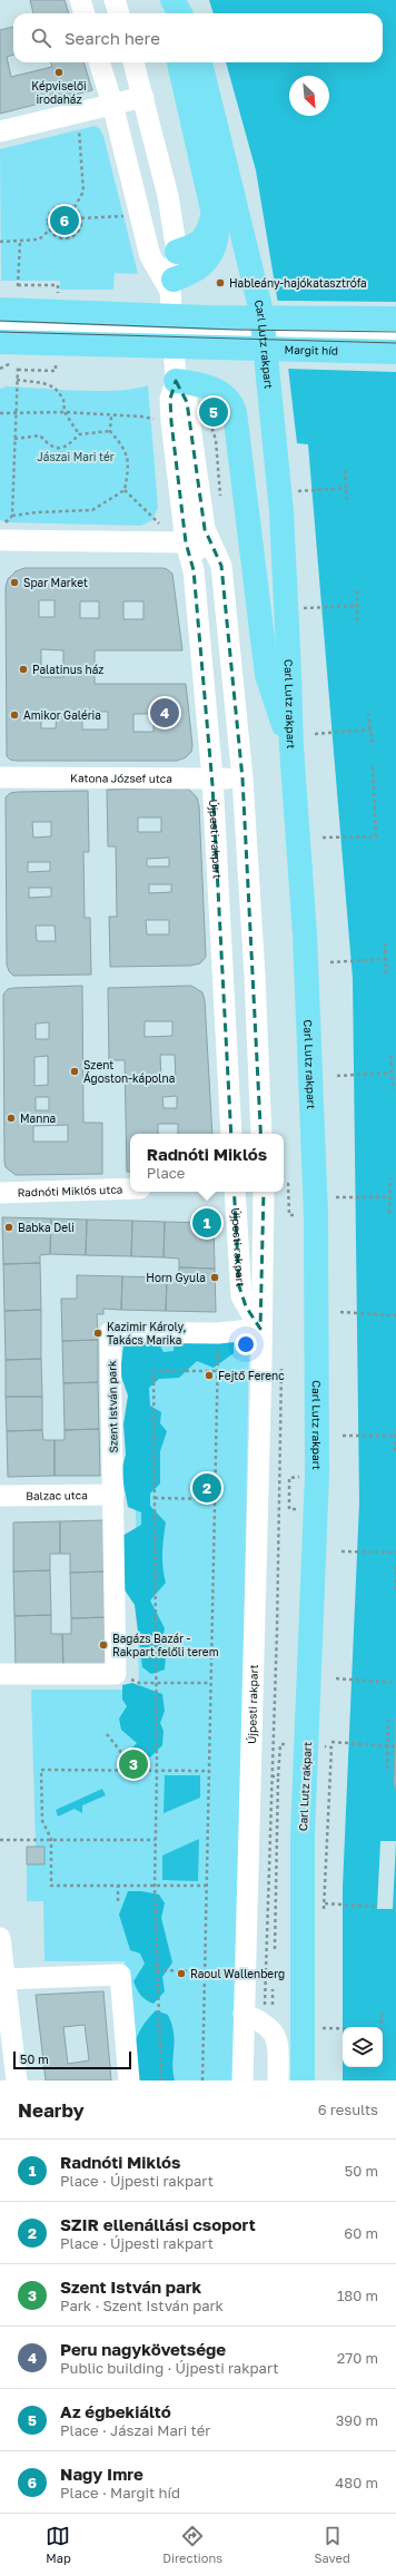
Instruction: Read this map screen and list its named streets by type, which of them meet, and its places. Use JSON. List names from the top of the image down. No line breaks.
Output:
{"streets":{"main road":["Carl Lutz rakpart","Margit híd"],"street":["Katona József utca","Újpesti rakpart","Radnóti Miklós utca","Szent István park","Balzac utca"]},"crossings":[["Katona József utca","Újpesti rakpart"],["Újpesti rakpart","Szent István park"],["Szent István park","Balzac utca"]],"parks":["Jászai Mari tér"],"places":["Képviselői irodaház","Hableány-hajókatasztrófa","Spar Market","Palatinus ház","Amikor Galéria","Szent Ágoston-kápolna","Manna","Babka Deli","Horn Gyula","Kazimir Károly, Takács Marika","Fejtő Ferenc","Bagázs Bazár - Rakpart felőli terem","Raoul Wallenberg"],"scale_bar":"50 m","north":"bottom right","page":{"search":"Search here","pins":["6","5","4","1","2","3"],"popup":["Radnóti Miklós","Place"],"scale":"50 m","heading":["Nearby","6 results"],"list":[{"mark":"1","name":"Radnóti Miklós","note":"Place · Újpesti rakpart","value":"50 m"},{"mark":"2","name":"SZIR ellenállási csoport","note":"Place · Újpesti rakpart","value":"60 m"},{"mark":"3","name":"Szent István park","note":"Park · Szent István park","value":"180 m"},{"mark":"4","name":"Peru nagykövetsége","note":"Public building · Újpesti rakpart","value":"270 m"},{"mark":"5","name":"Az égbekiáltó","note":"Place · Jászai Mari tér","value":"390 m"},{"mark":"6","name":"Nagy Imre","note":"Place · Margit híd","value":"480 m"}],"nav":["Map","Directions","Saved"]}}
